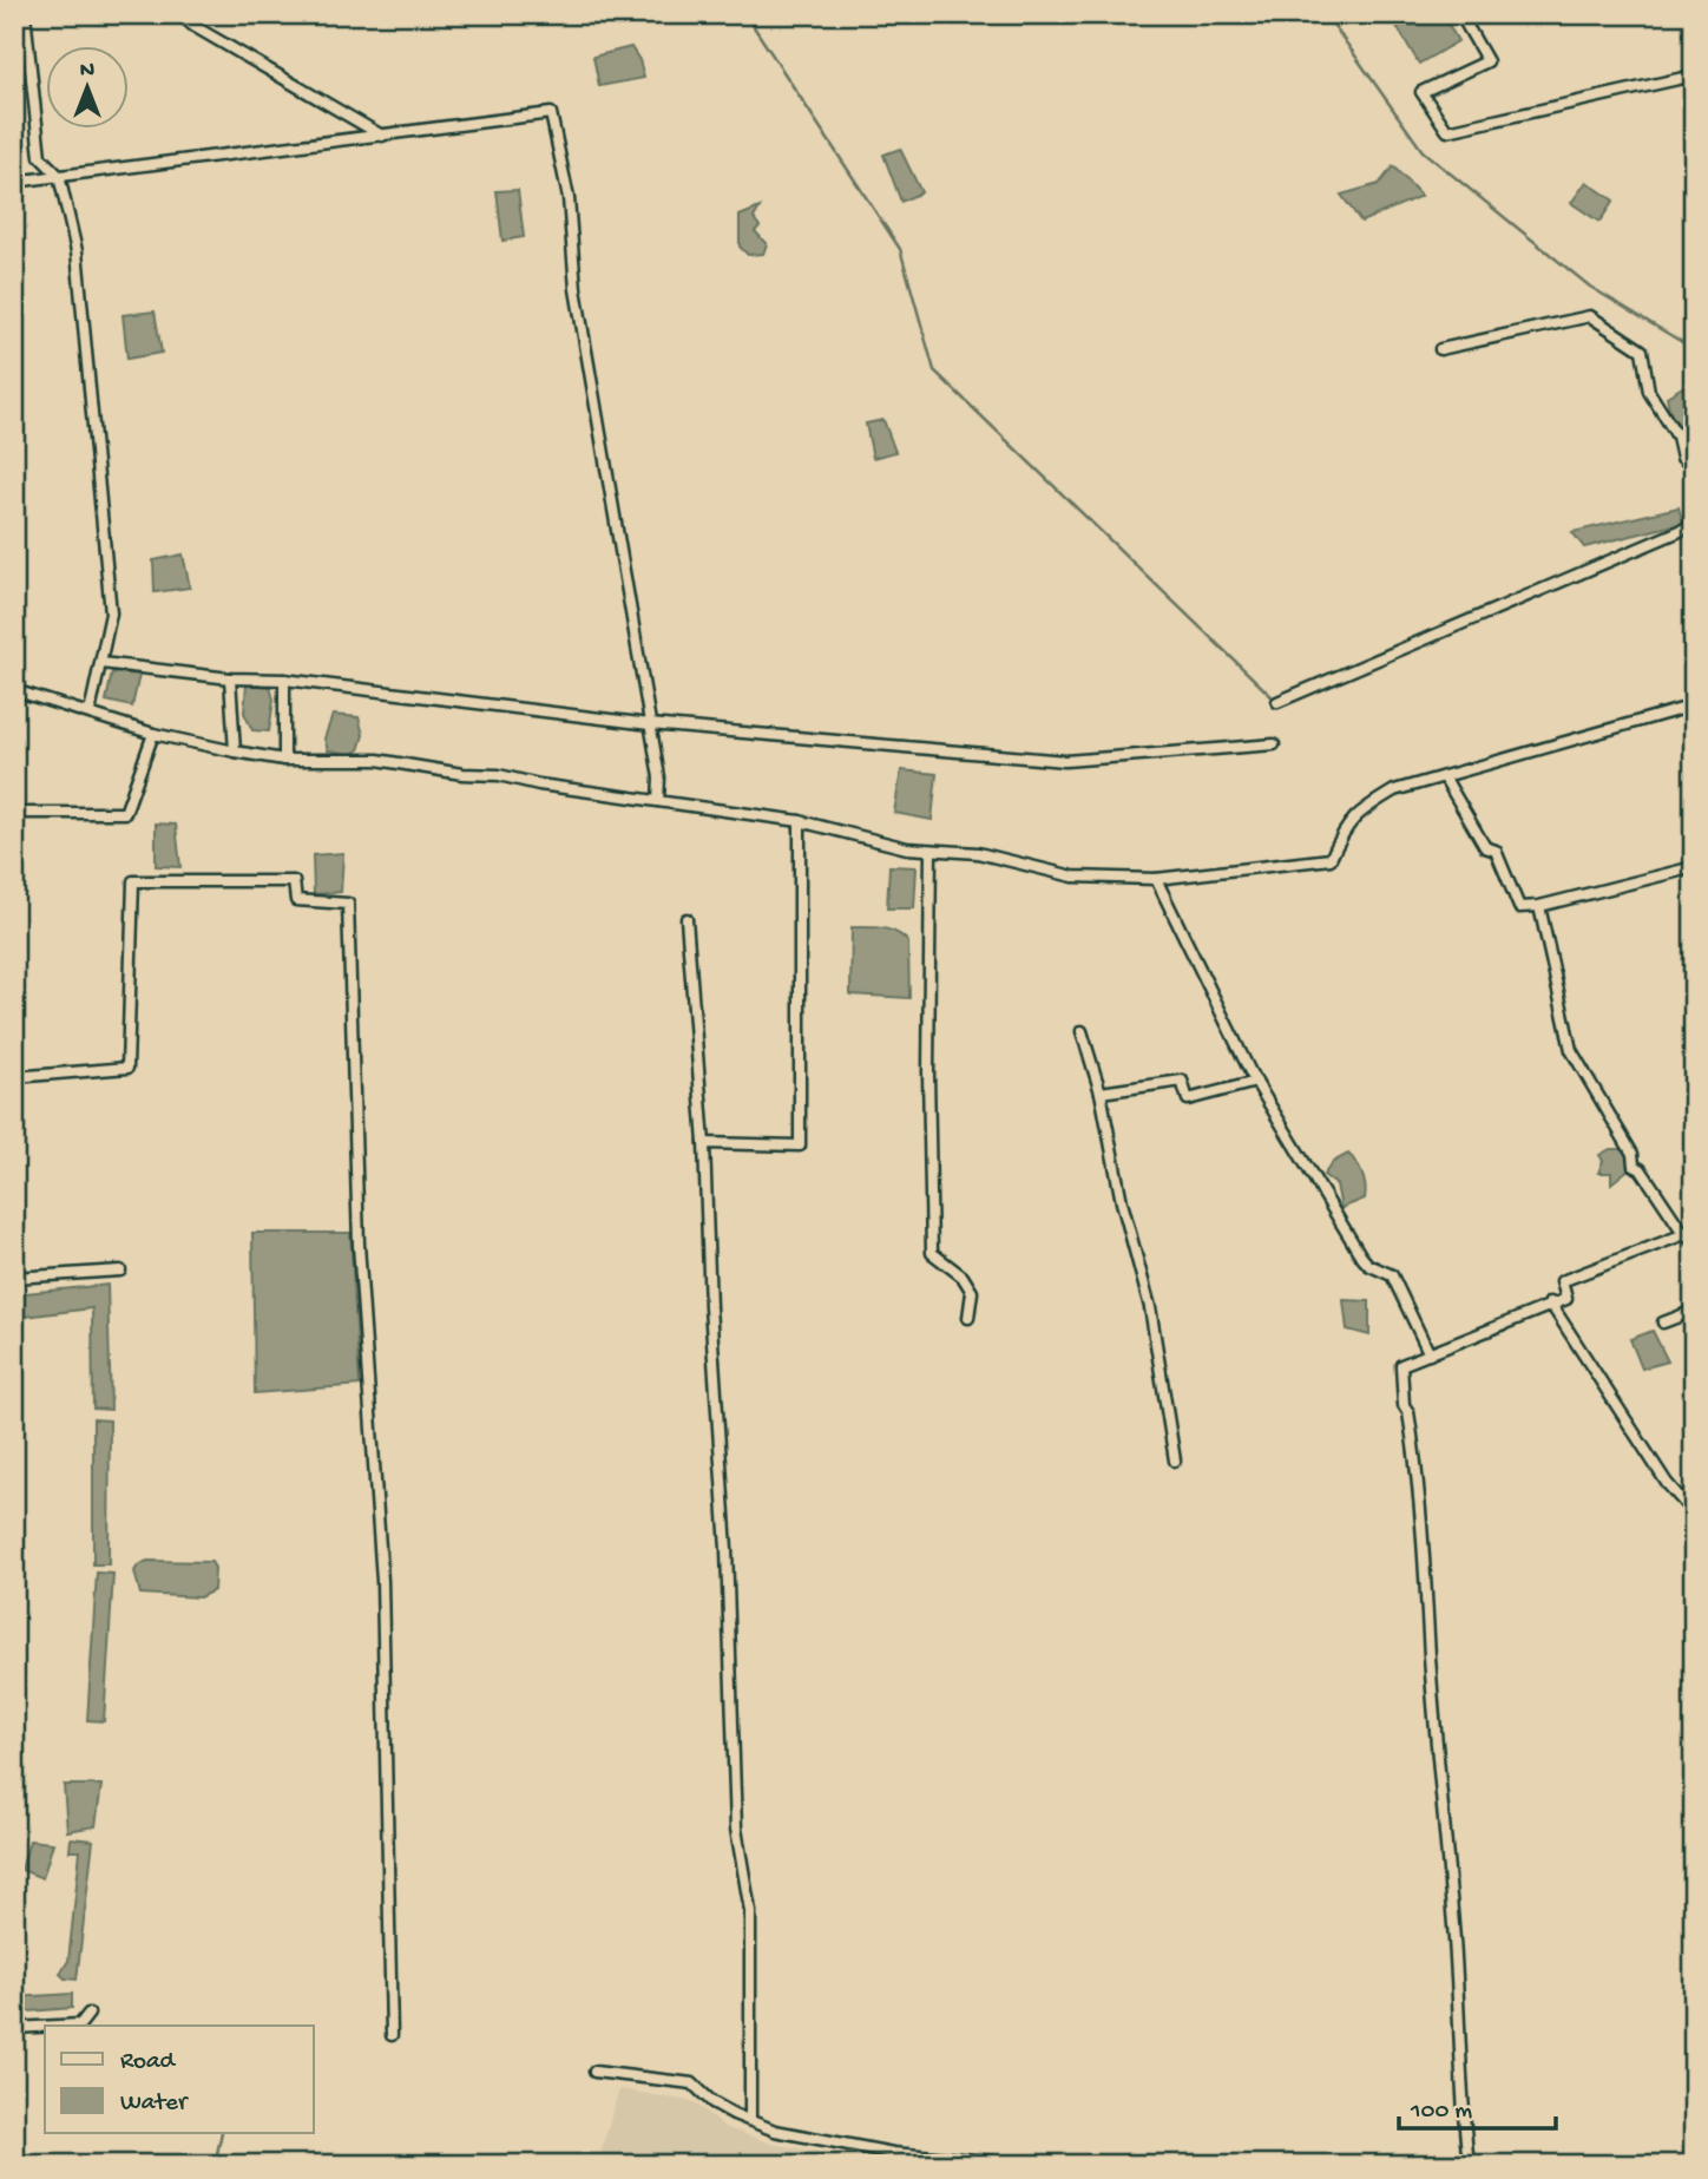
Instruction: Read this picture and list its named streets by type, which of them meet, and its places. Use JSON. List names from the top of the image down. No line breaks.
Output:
{"legend":["Road","Water"],"scale_bar":"100 m","north":"top"}
